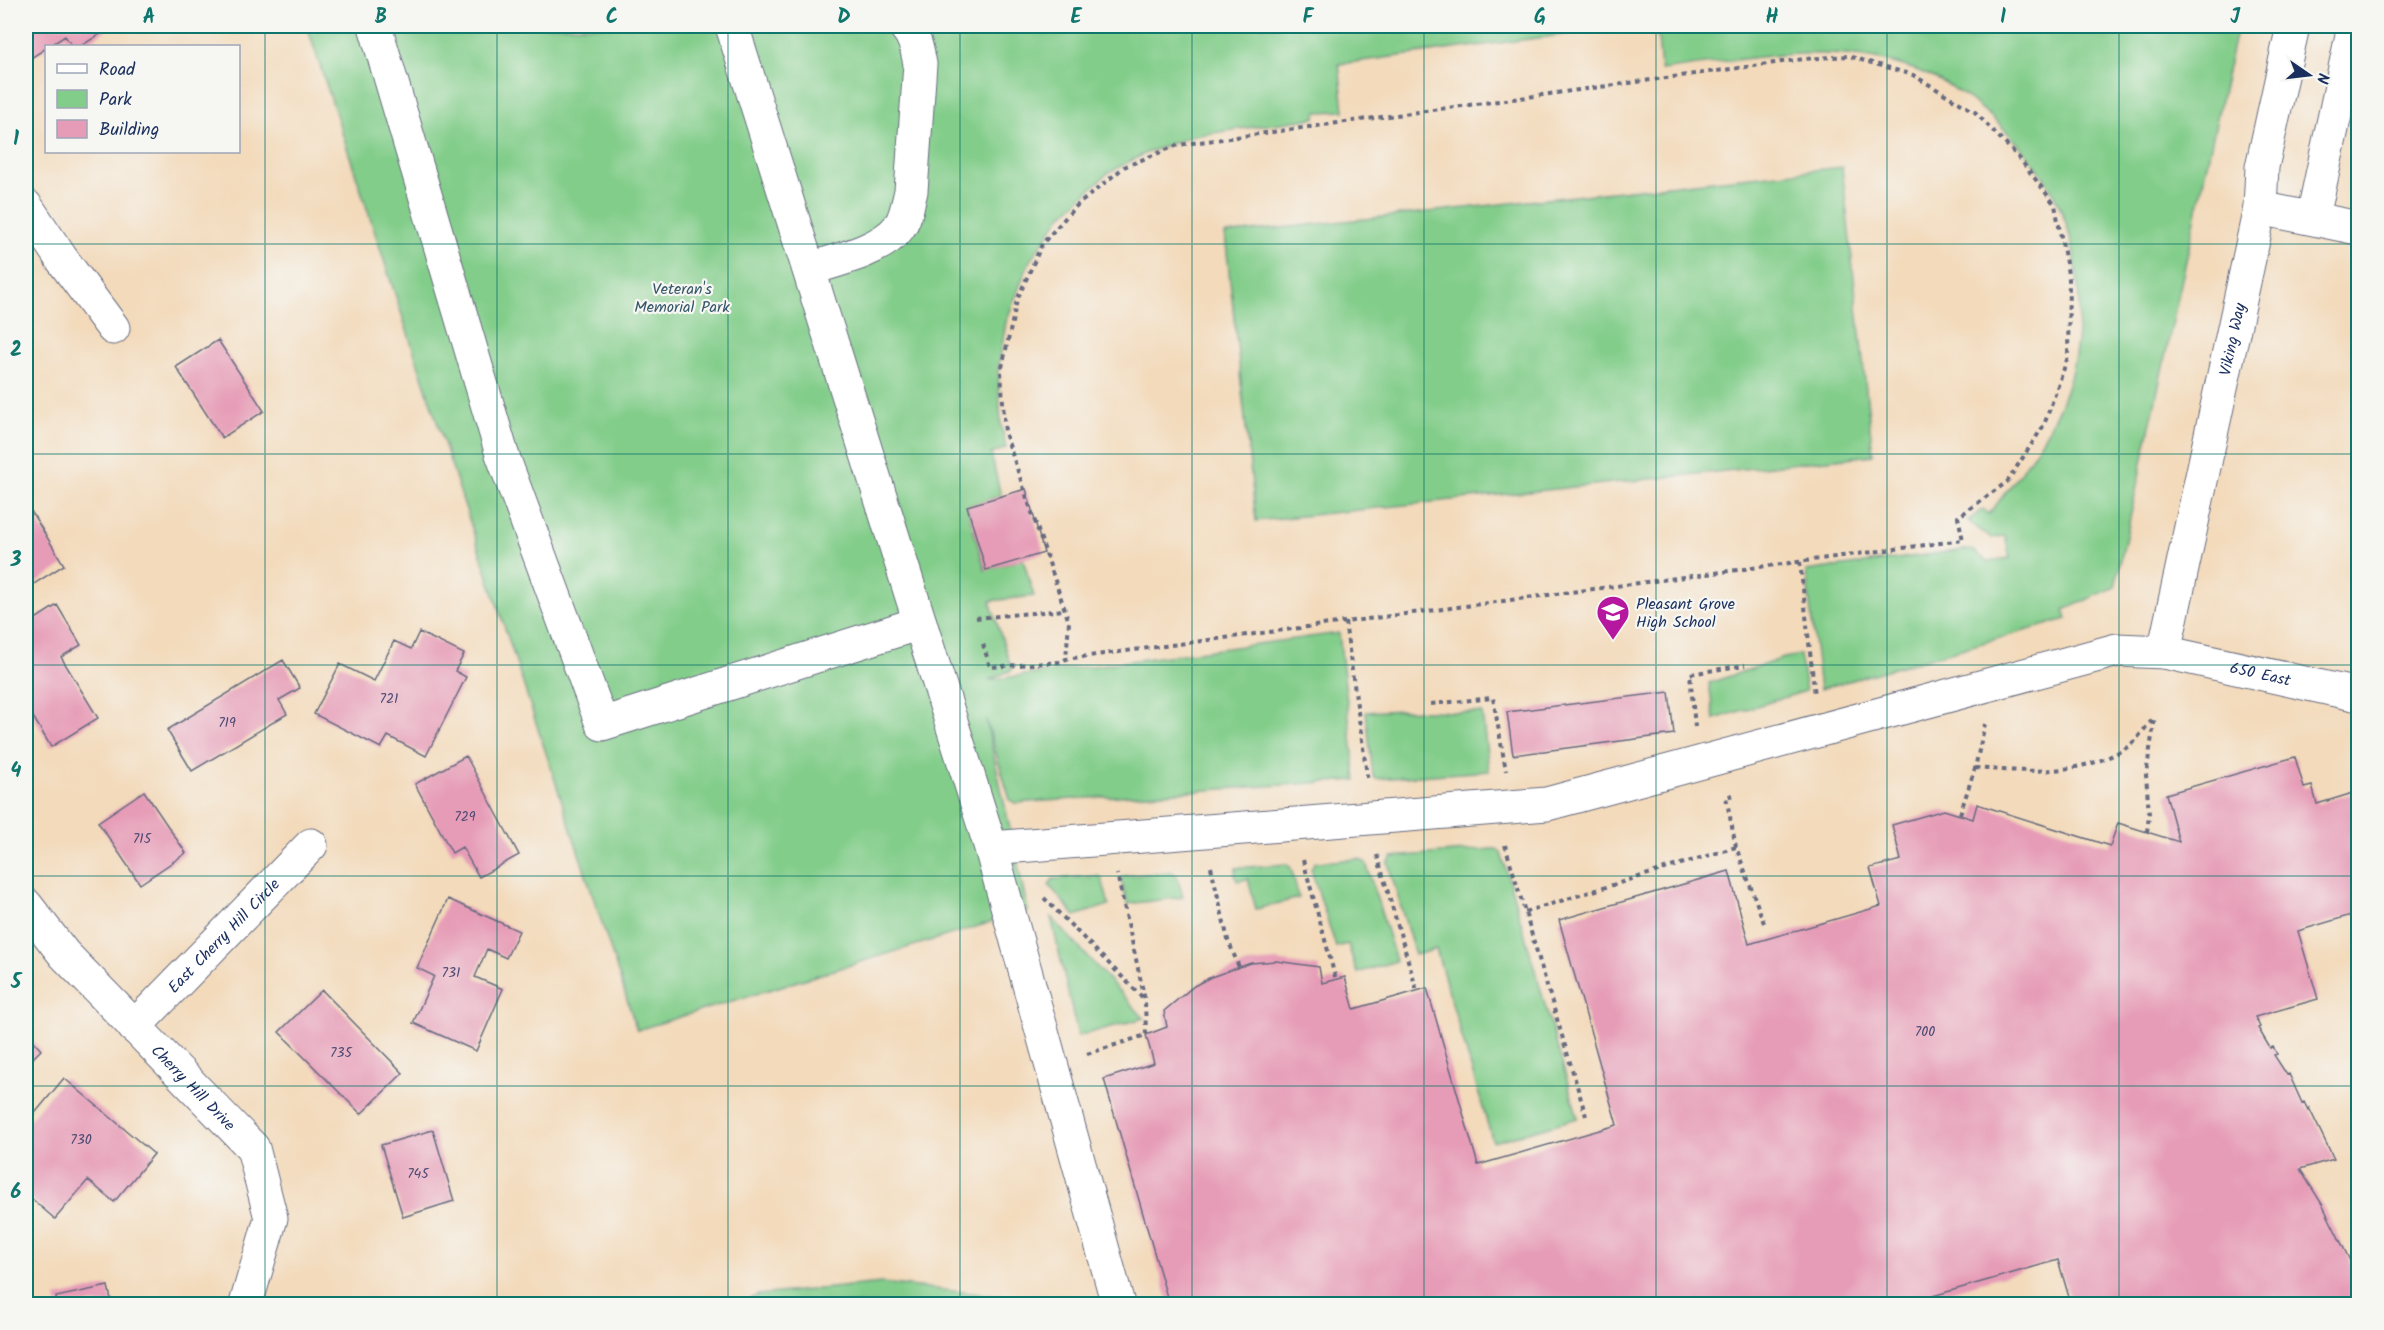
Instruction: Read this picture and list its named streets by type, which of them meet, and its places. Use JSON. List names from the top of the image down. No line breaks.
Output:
{"streets":{"street":["Viking Way","650 East","East Cherry Hill Circle","Cherry Hill Drive"]},"crossings":[["Viking Way","650 East"],["East Cherry Hill Circle","Cherry Hill Drive"]],"parks":["Veteran's Memorial Park"],"places":{"school or university":["Pleasant Grove High School"]},"house_numbers":["721","719","729","715","731","700","735","730","745"],"legend":["Road","Park","Building"],"north":"right","grid":{"columns":["A","B","C","D","E","F","G","H","I","J"],"rows":["1","2","3","4","5","6"]}}
